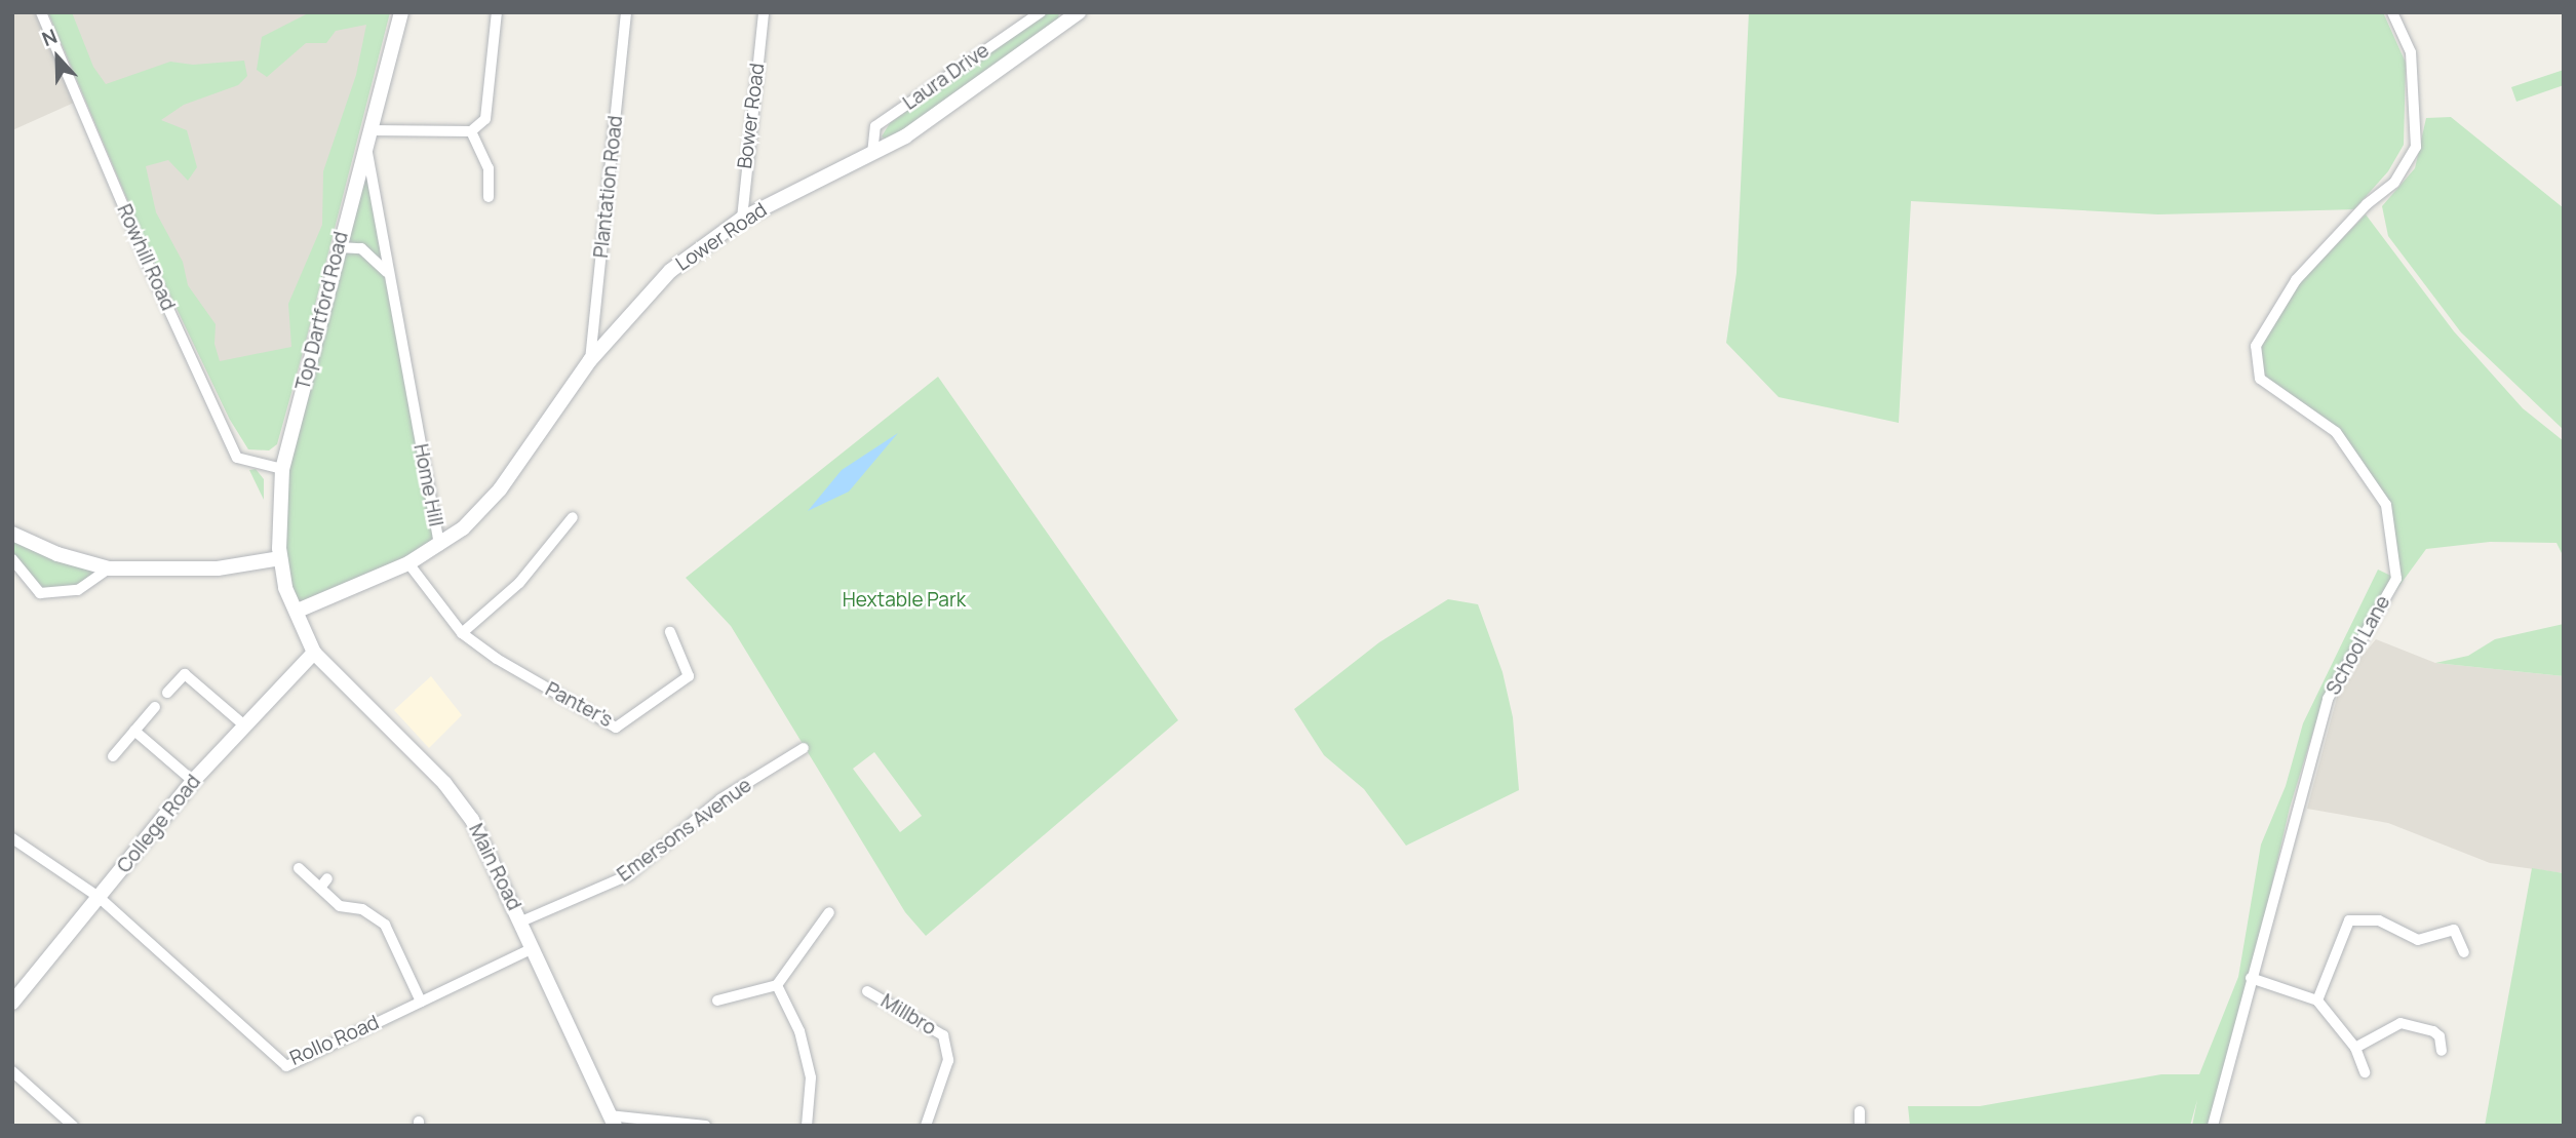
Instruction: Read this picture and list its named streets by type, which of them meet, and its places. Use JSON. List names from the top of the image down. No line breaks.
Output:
{"streets":{"street":["Laura Drive","Bower Road","Plantation Road","Lower Road","Rowhill Road","Top Dartford Road","Home Hill","School Lane","Panter's","College Road","Emersons Avenue","Main Road","Millbro","Rollo Road"]},"crossings":[["Laura Drive","Lower Road"],["Bower Road","Lower Road"],["Plantation Road","Lower Road"],["Lower Road","Home Hill"],["Rowhill Road","Top Dartford Road"],["Top Dartford Road","Home Hill"],["Top Dartford Road","Main Road"],["Home Hill","Panter's"],["Home Hill","Main Road"],["College Road","Main Road"],["College Road","Rollo Road"],["Emersons Avenue","Main Road"],["Main Road","Rollo Road"]],"parks":["Hextable Park"],"north":"top"}
